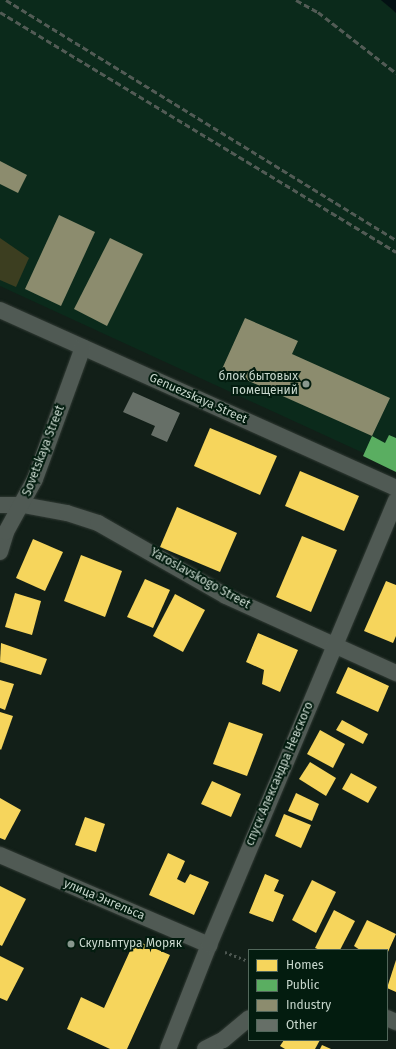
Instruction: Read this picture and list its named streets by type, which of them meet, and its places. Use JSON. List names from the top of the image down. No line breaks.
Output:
{"streets":{"street":["Genuezskaya Street","Sovetskaya Street","Yaroslavskogo Street","спуск Александра Невского","улица Энгельса"]},"crossings":[["Genuezskaya Street","Sovetskaya Street"],["Sovetskaya Street","Yaroslavskogo Street"],["Yaroslavskogo Street","спуск Александра Невского"],["спуск Александра Невского","улица Энгельса"]],"places":["блок бытовых помещений","Скульптура Моряк"],"legend":["Homes","Public","Industry","Other"]}
